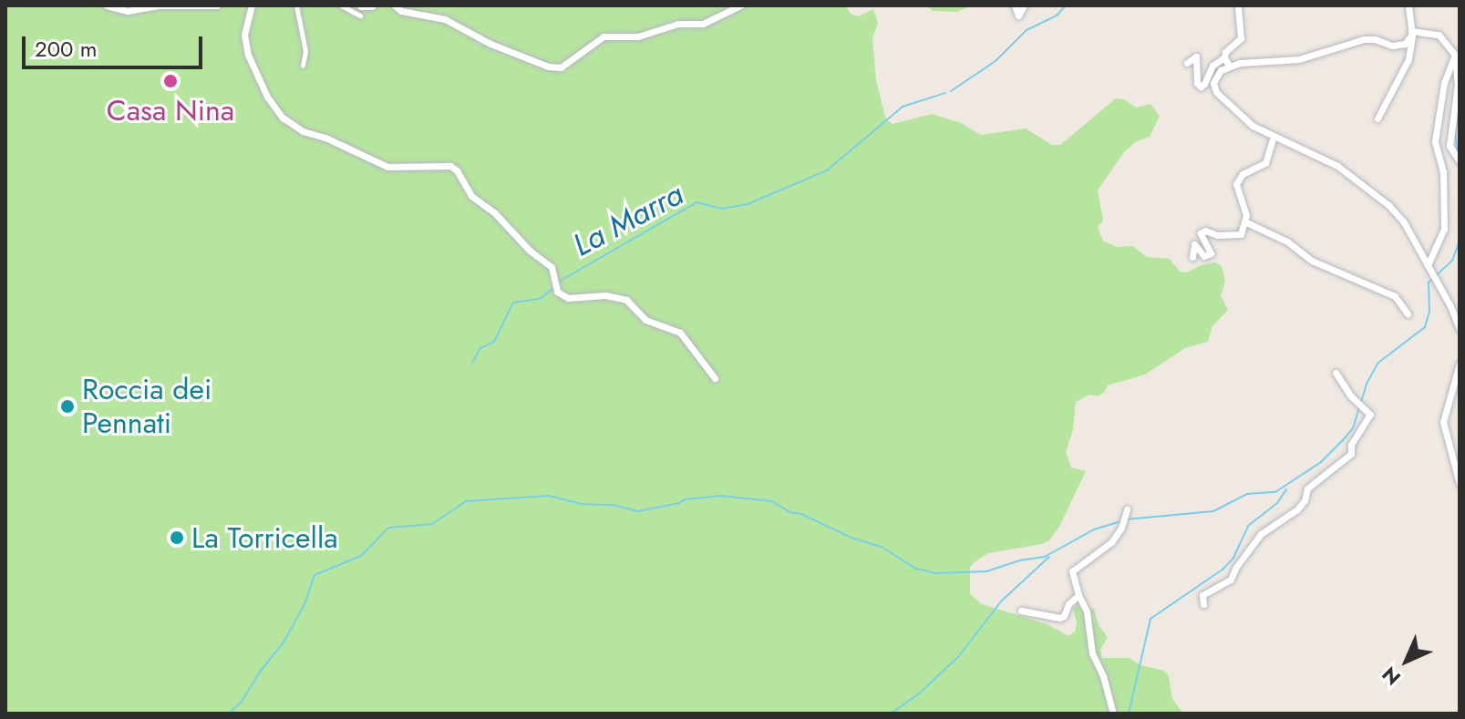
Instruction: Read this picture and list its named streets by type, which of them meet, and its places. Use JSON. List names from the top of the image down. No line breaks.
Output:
{"water":["La Marra"],"places":["Casa Nina","Roccia dei Pennati","La Torricella"],"scale_bar":"200 m","north":"bottom left"}
